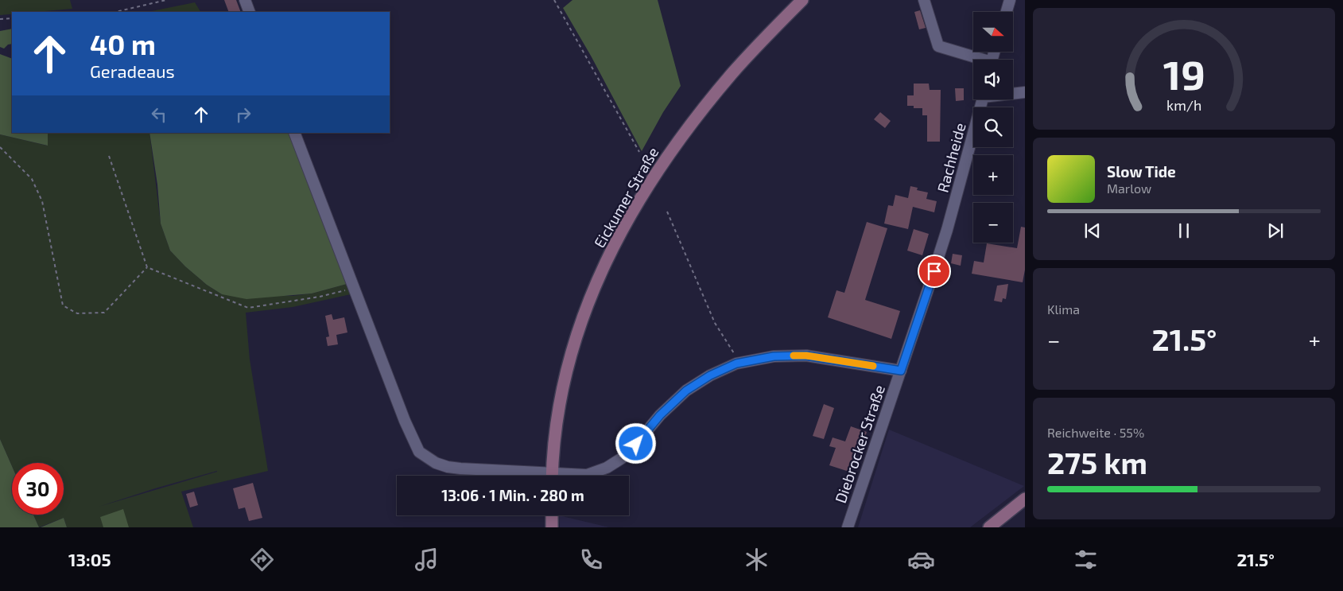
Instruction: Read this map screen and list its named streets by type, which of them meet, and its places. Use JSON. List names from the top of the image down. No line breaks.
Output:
{"streets":{"main road":["Eickumer Straße"],"street":["Rachheide","Diebrocker Straße"]},"crossings":[["Rachheide","Diebrocker Straße"]],"north":"right","page":{"map_buttons":["+","−"],"turn":["40 m","Geradeaus"],"song":["Slow Tide","Marlow"],"tile":["Klima",["Reichweite · 55%","275 km"]],"heat":["−","21.5°","+"],"limit":"30","trip":"13:06 · 1 Min. · 280 m","tabs":["13:05","21.5°"],"gauge":["19","km/h"]}}
